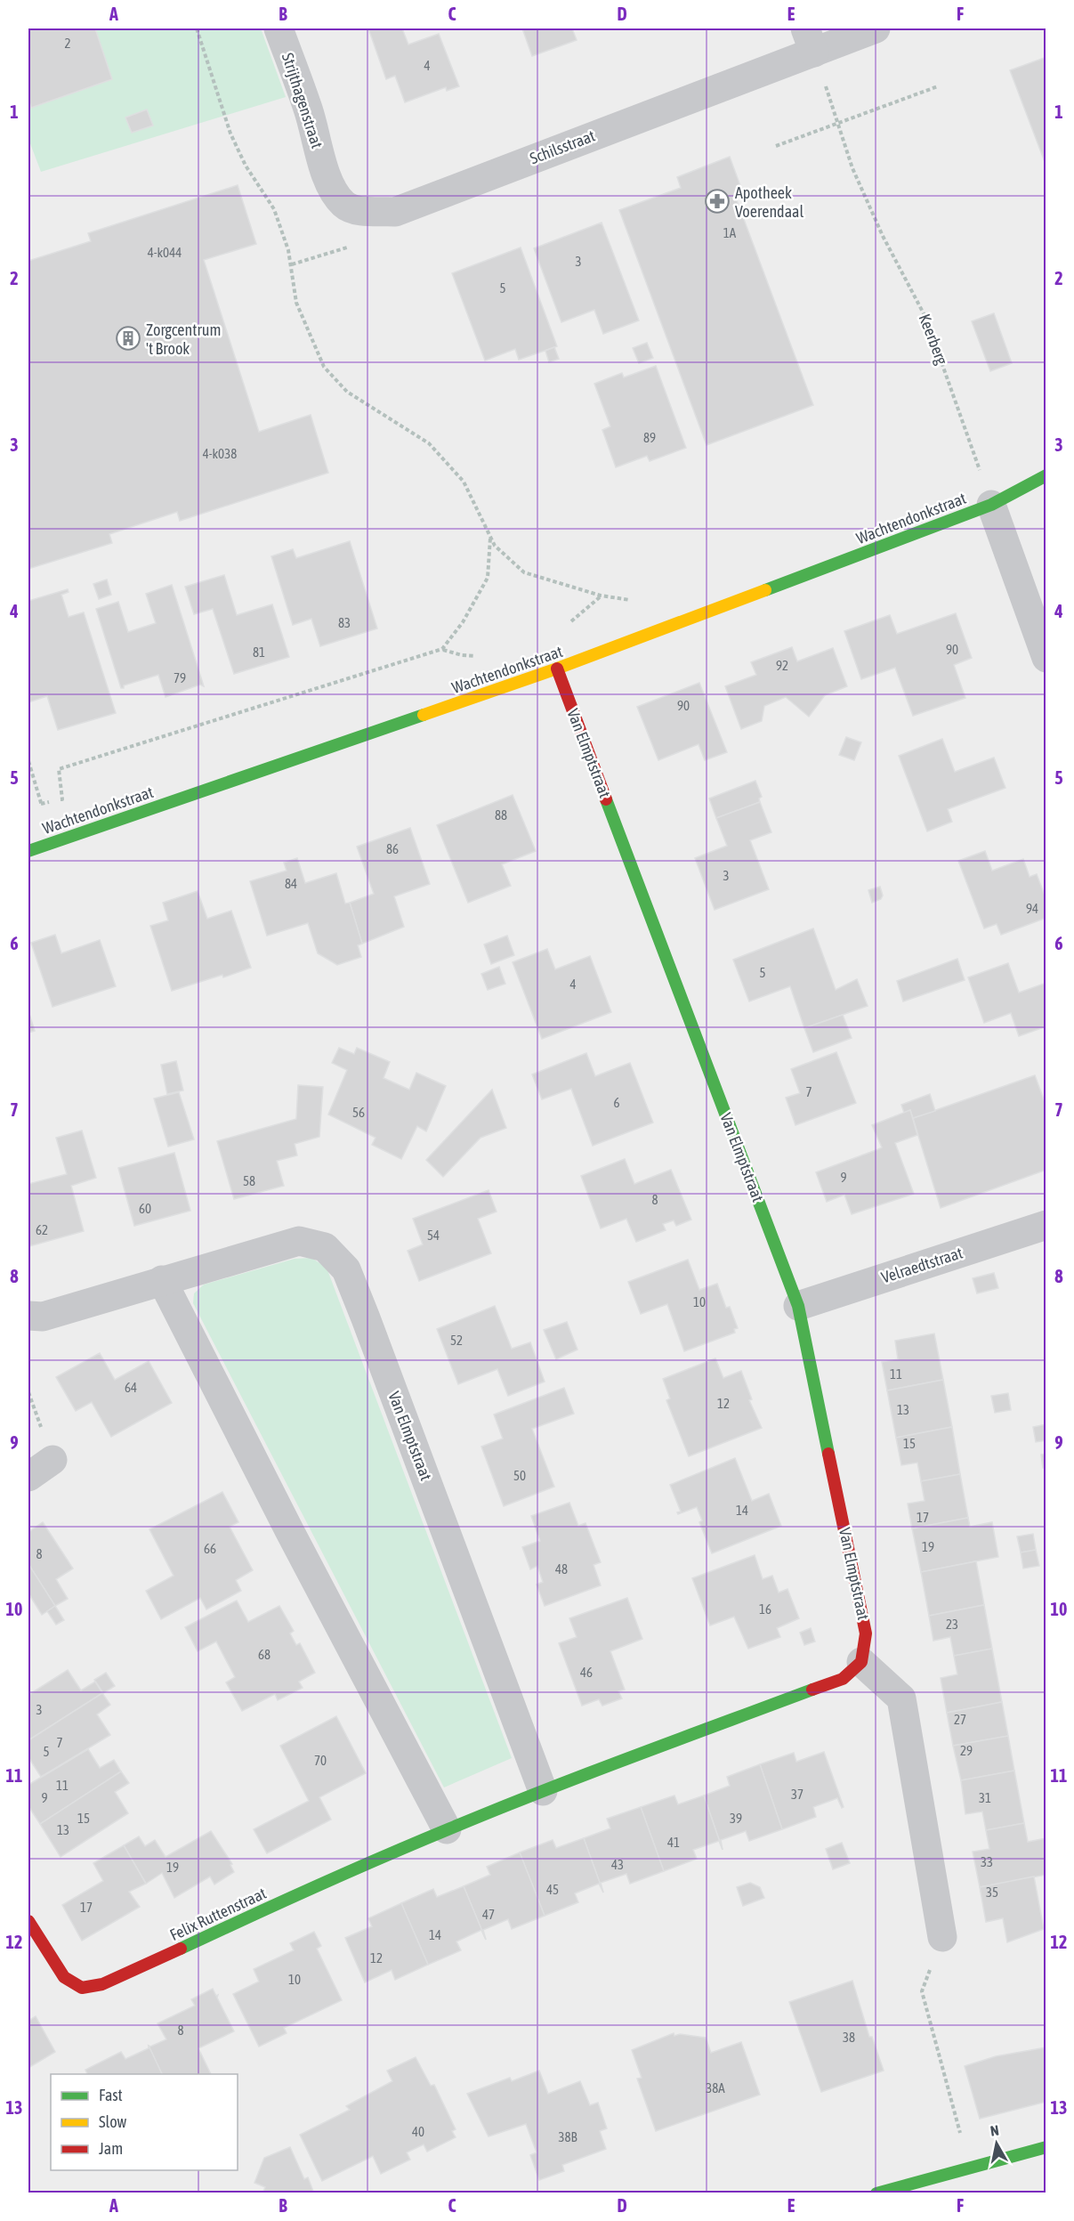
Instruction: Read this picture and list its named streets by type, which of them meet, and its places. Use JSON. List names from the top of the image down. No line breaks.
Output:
{"streets":{"street":["Strijthagenstraat","Schilsstraat","Wachtendonkstraat","Van Elmptstraat","Velraedtstraat","Felix Ruttenstraat"],"path":["Keerberg"]},"crossings":[["Strijthagenstraat","Schilsstraat"],["Schilsstraat","Keerberg"],["Keerberg","Wachtendonkstraat"],["Wachtendonkstraat","Van Elmptstraat"],["Van Elmptstraat","Velraedtstraat"]],"places":{"pharmacy":["Apotheek Voerendaal"],"building":["Zorgcentrum 't Brook"]},"house_numbers":["2","4","1A","4-k044","3","5","89","4-k038","83","90","81","92","79","90","88","86","3","84","94","5","4","7","6","56","9","58","8","60","62","54","10","52","11","64","12","13","15","50","14","17","19","66","8","48","16","23","68","46","3","27","7","29","5","70","11","37","9","31","15","39","13","41","33","43","19","45","35","17","47","14","12","10","8","38","38A","40","38B"],"legend":["Fast","Slow","Jam"],"north":"top","grid":{"columns":["A","B","C","D","E","F"],"rows":["1","2","3","4","5","6","7","8","9","10","11","12","13"]}}
